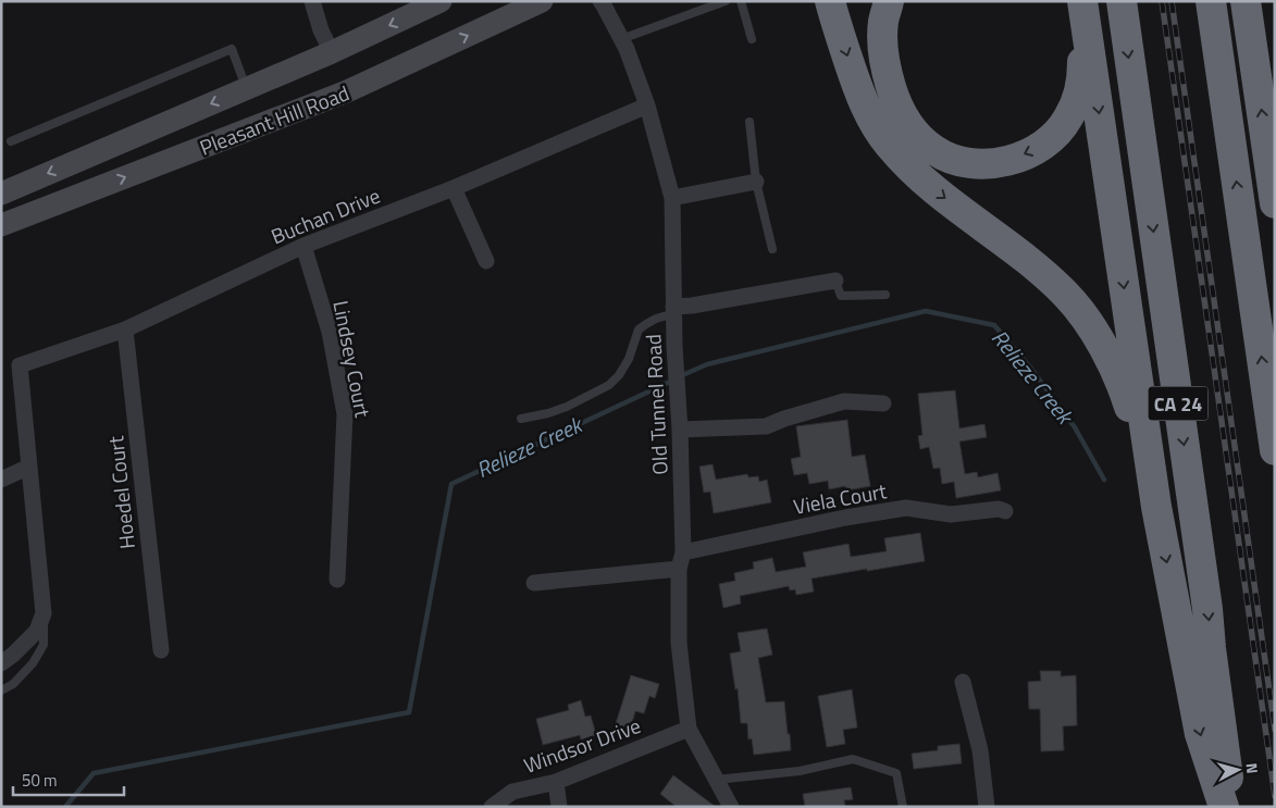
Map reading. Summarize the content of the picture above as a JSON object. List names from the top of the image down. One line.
{"streets":{"highway":["CA 24"],"main road":["Pleasant Hill Road"],"street":["Buchan Drive","Lindsey Court","Old Tunnel Road","Hoedel Court","Viela Court","Windsor Drive"]},"crossings":[["Buchan Drive","Lindsey Court"],["Buchan Drive","Old Tunnel Road"],["Buchan Drive","Hoedel Court"],["Old Tunnel Road","Viela Court"],["Old Tunnel Road","Windsor Drive"]],"water":["Relieze Creek"],"scale_bar":"50 m","north":"right"}
